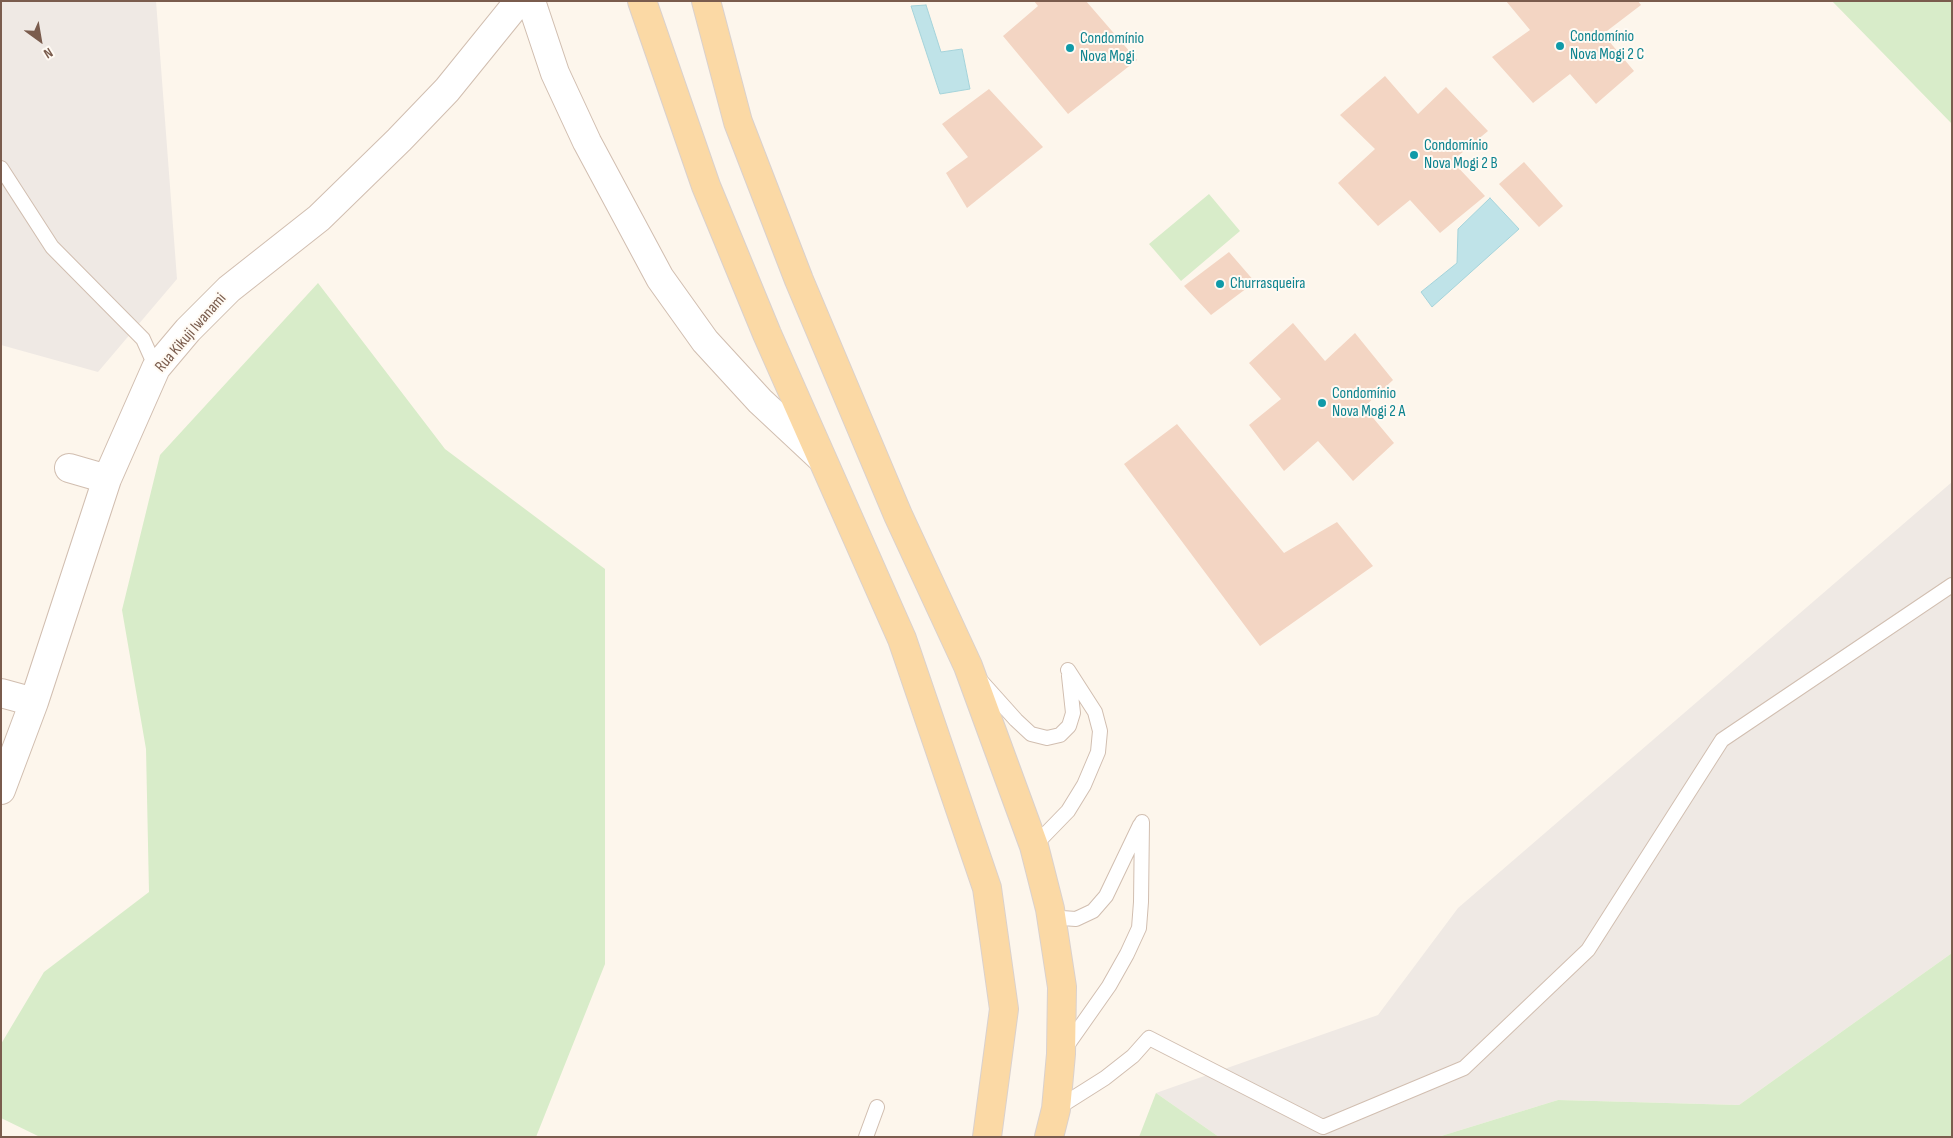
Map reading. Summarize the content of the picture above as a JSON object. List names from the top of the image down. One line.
{"streets":{"street":["Rua Kikuji Iwanami"]},"places":["Condomínio Nova Mogi 2 C","Condomínio Nova Mogi","Condomínio Nova Mogi 2 B","Churrasqueira","Condomínio Nova Mogi 2 A"],"north":"bottom right"}
